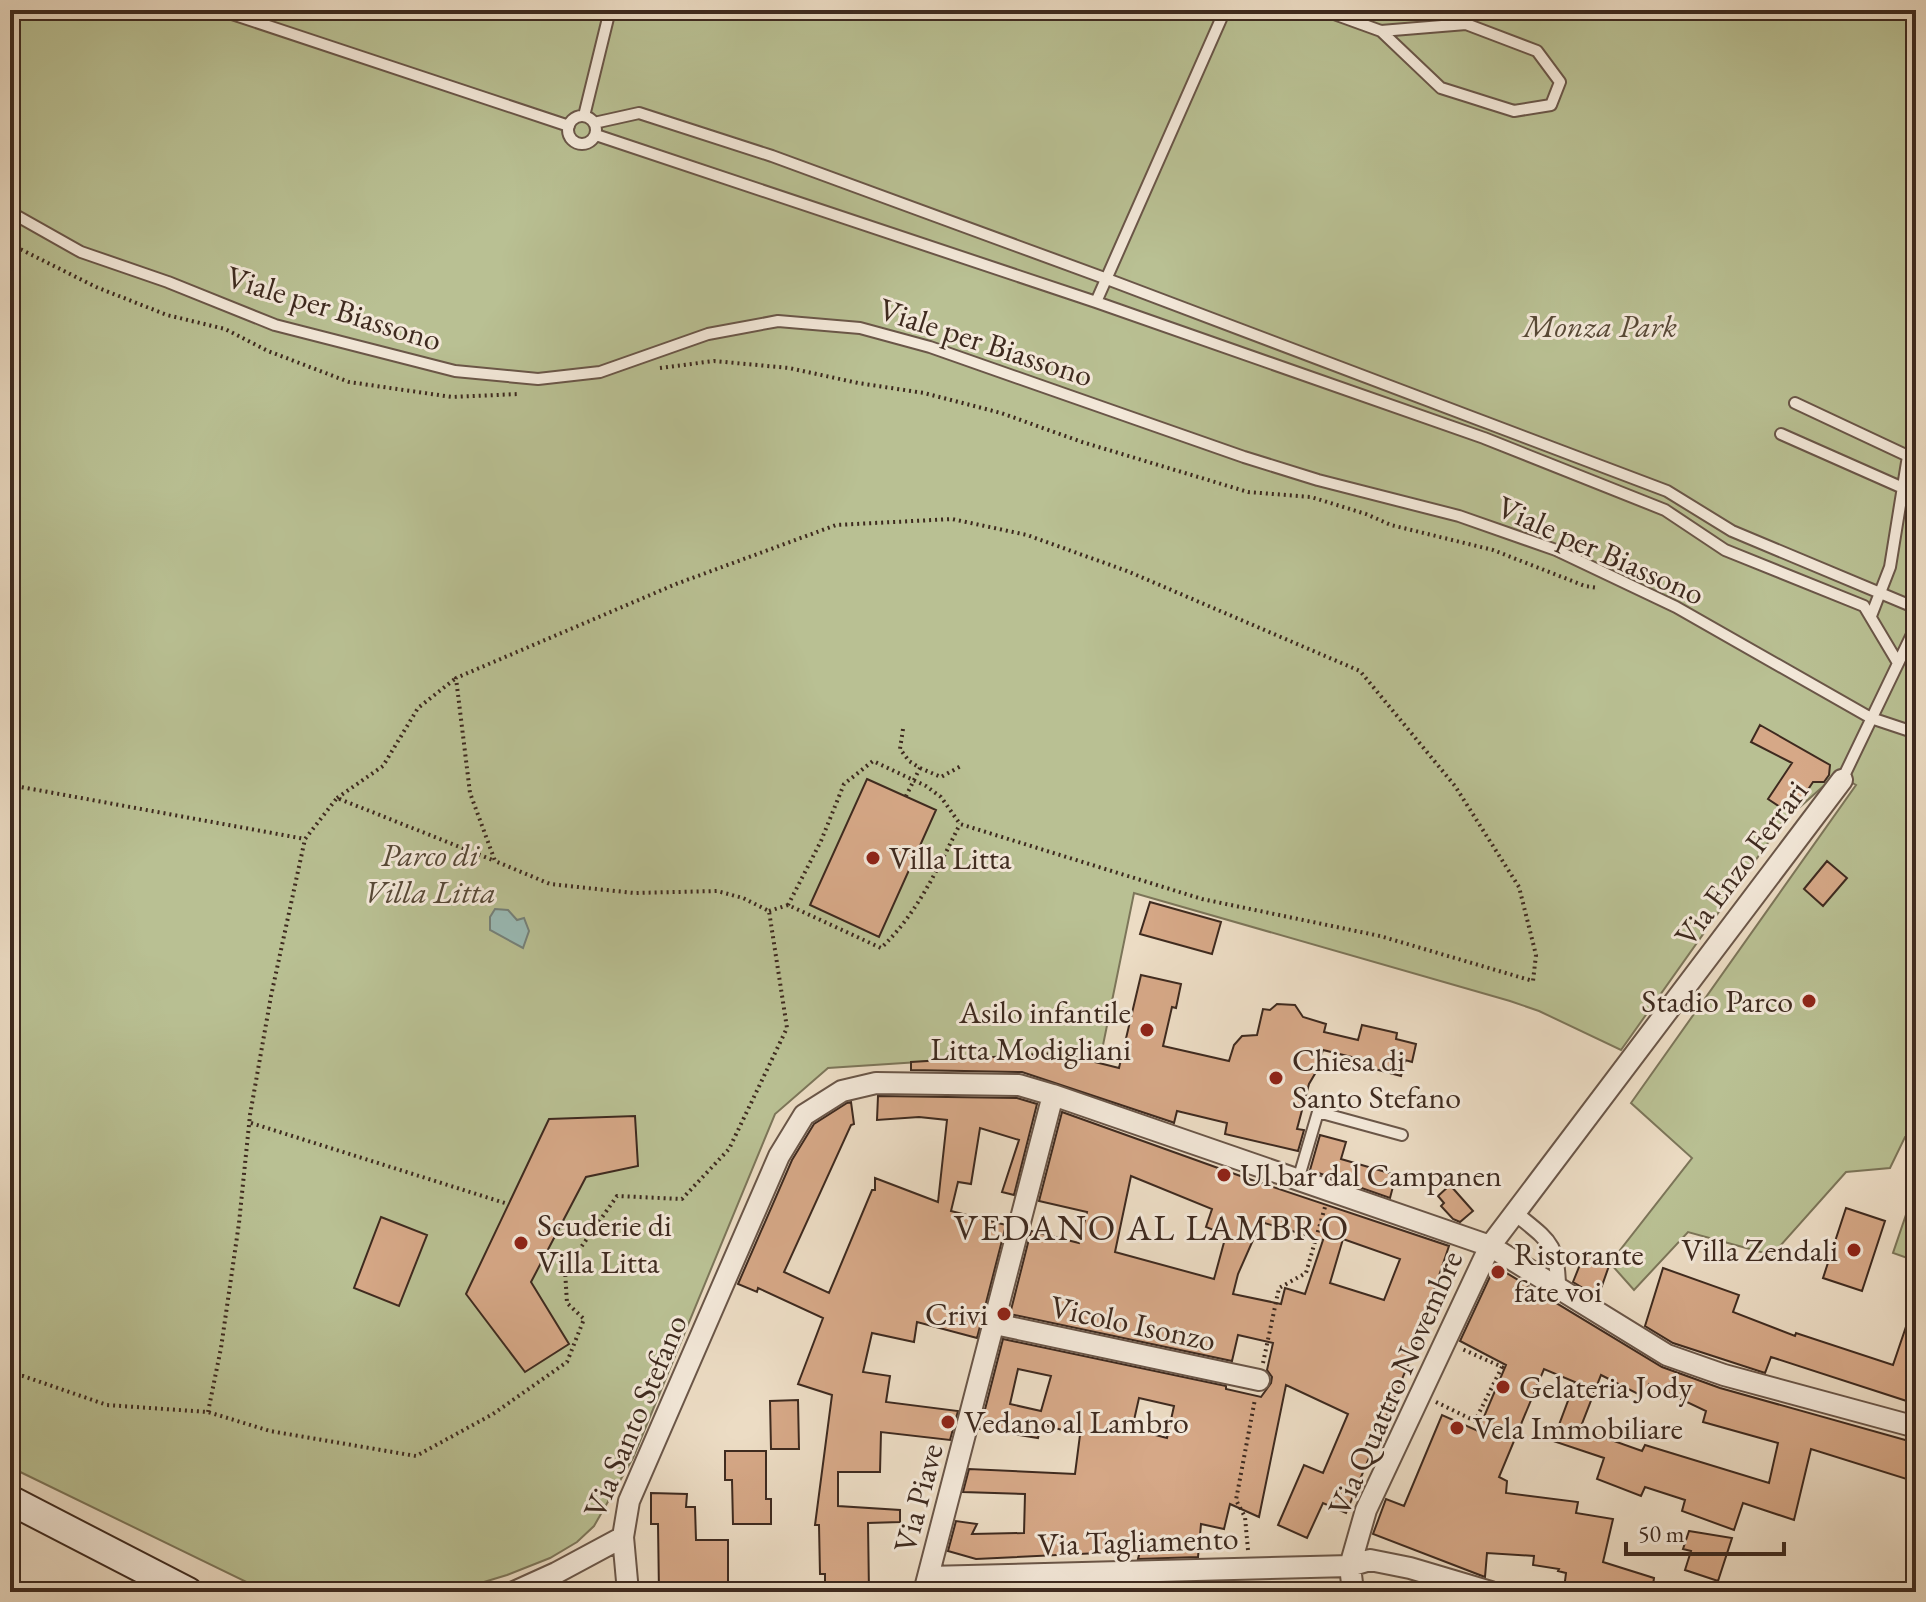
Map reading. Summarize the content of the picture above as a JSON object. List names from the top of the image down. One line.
{"streets":{"street":["Via Enzo Ferrari","Vicolo Isonzo","Via Quattro Novembre","Via Santo Stefano","Via Piave","Via Tagliamento"],"lane":["Viale per Biassono"]},"crossings":[["Via Enzo Ferrari","Via Quattro Novembre"],["Via Enzo Ferrari","Via Santo Stefano"],["Vicolo Isonzo","Via Piave"],["Via Quattro Novembre","Via Santo Stefano"],["Via Quattro Novembre","Via Tagliamento"],["Via Santo Stefano","Via Piave"],["Via Piave","Via Tagliamento"]],"districts":["VEDANO AL LAMBRO"],"parks":["Monza Park","Parco di Villa Litta"],"places":["Villa Litta","Stadio Parco","Asilo infantile Litta Modigliani","Chiesa di Santo Stefano","Ul bar dal Campanen","Scuderie di Villa Litta","Villa Zendali","Ristorante fate voi","Crivi","Gelateria Jody","Vedano al Lambro","Vela Immobiliare"],"scale_bar":"50 m"}
